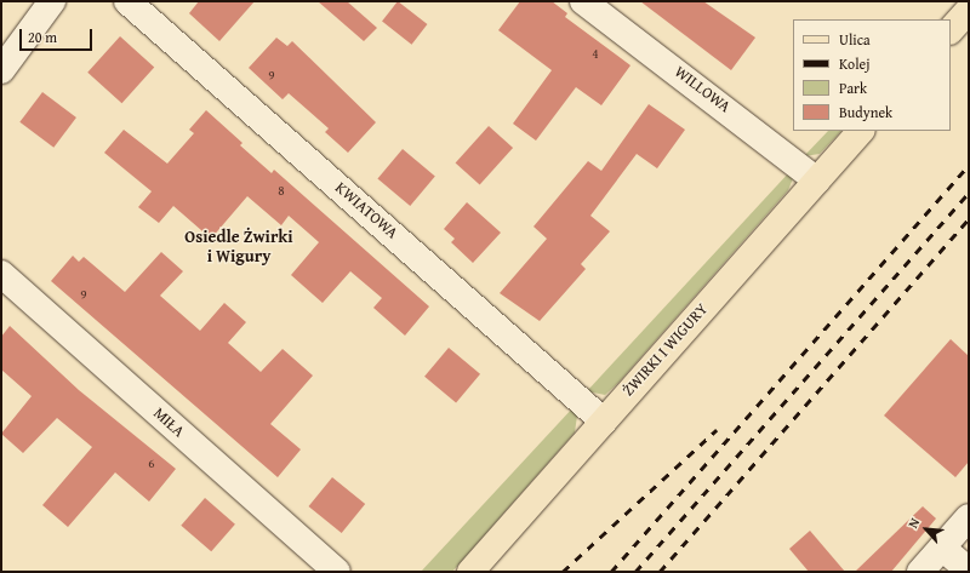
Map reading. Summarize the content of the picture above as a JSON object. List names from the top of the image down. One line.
{"streets":{"main road":["ŻWIRKI I WIGURY"],"street":["WILLOWA","KWIATOWA","MIŁA"]},"crossings":[["WILLOWA","ŻWIRKI I WIGURY"],["KWIATOWA","ŻWIRKI I WIGURY"]],"districts":["Osiedle Żwirki i Wigury"],"house_numbers":["4","9","8","9","6"],"legend":["Ulica","Kolej","Park","Budynek"],"scale_bar":"20 m","north":"top left"}
